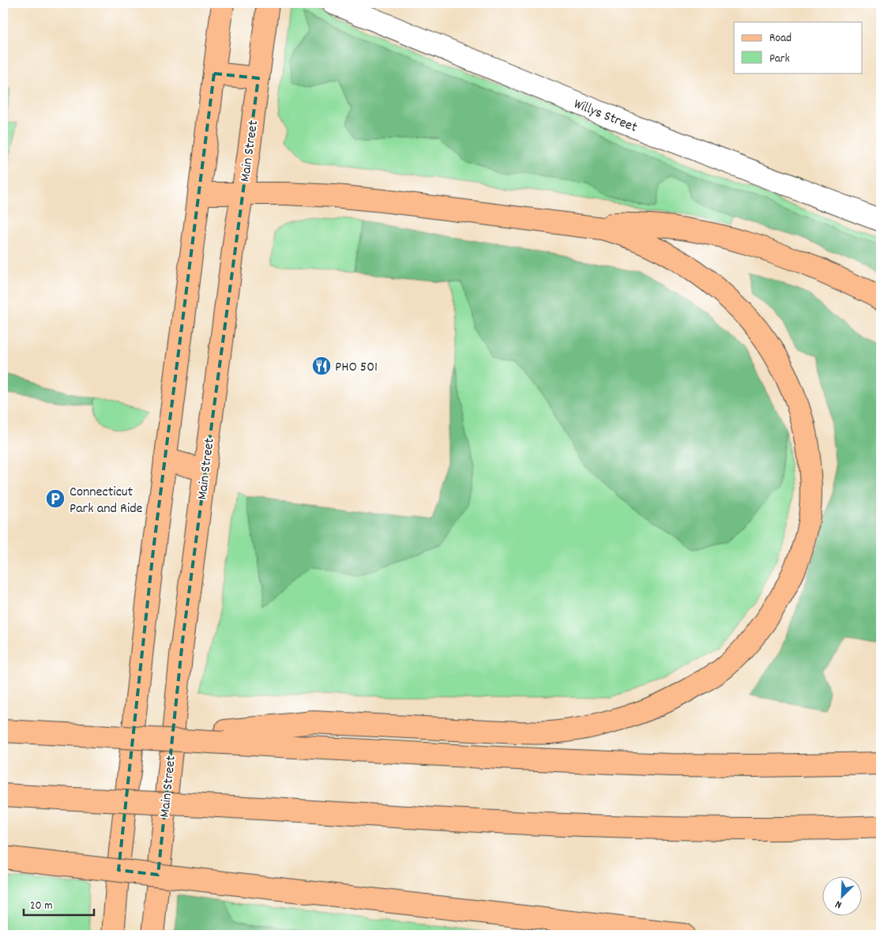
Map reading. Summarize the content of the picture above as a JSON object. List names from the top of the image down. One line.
{"streets":{"main road":["Main Street"],"street":["Willys Street"]},"places":{"restaurant":["PHO 501"],"parking":["Connecticut Park and Ride"]},"legend":["Road","Park"],"scale_bar":"20 m","north":"bottom left"}
